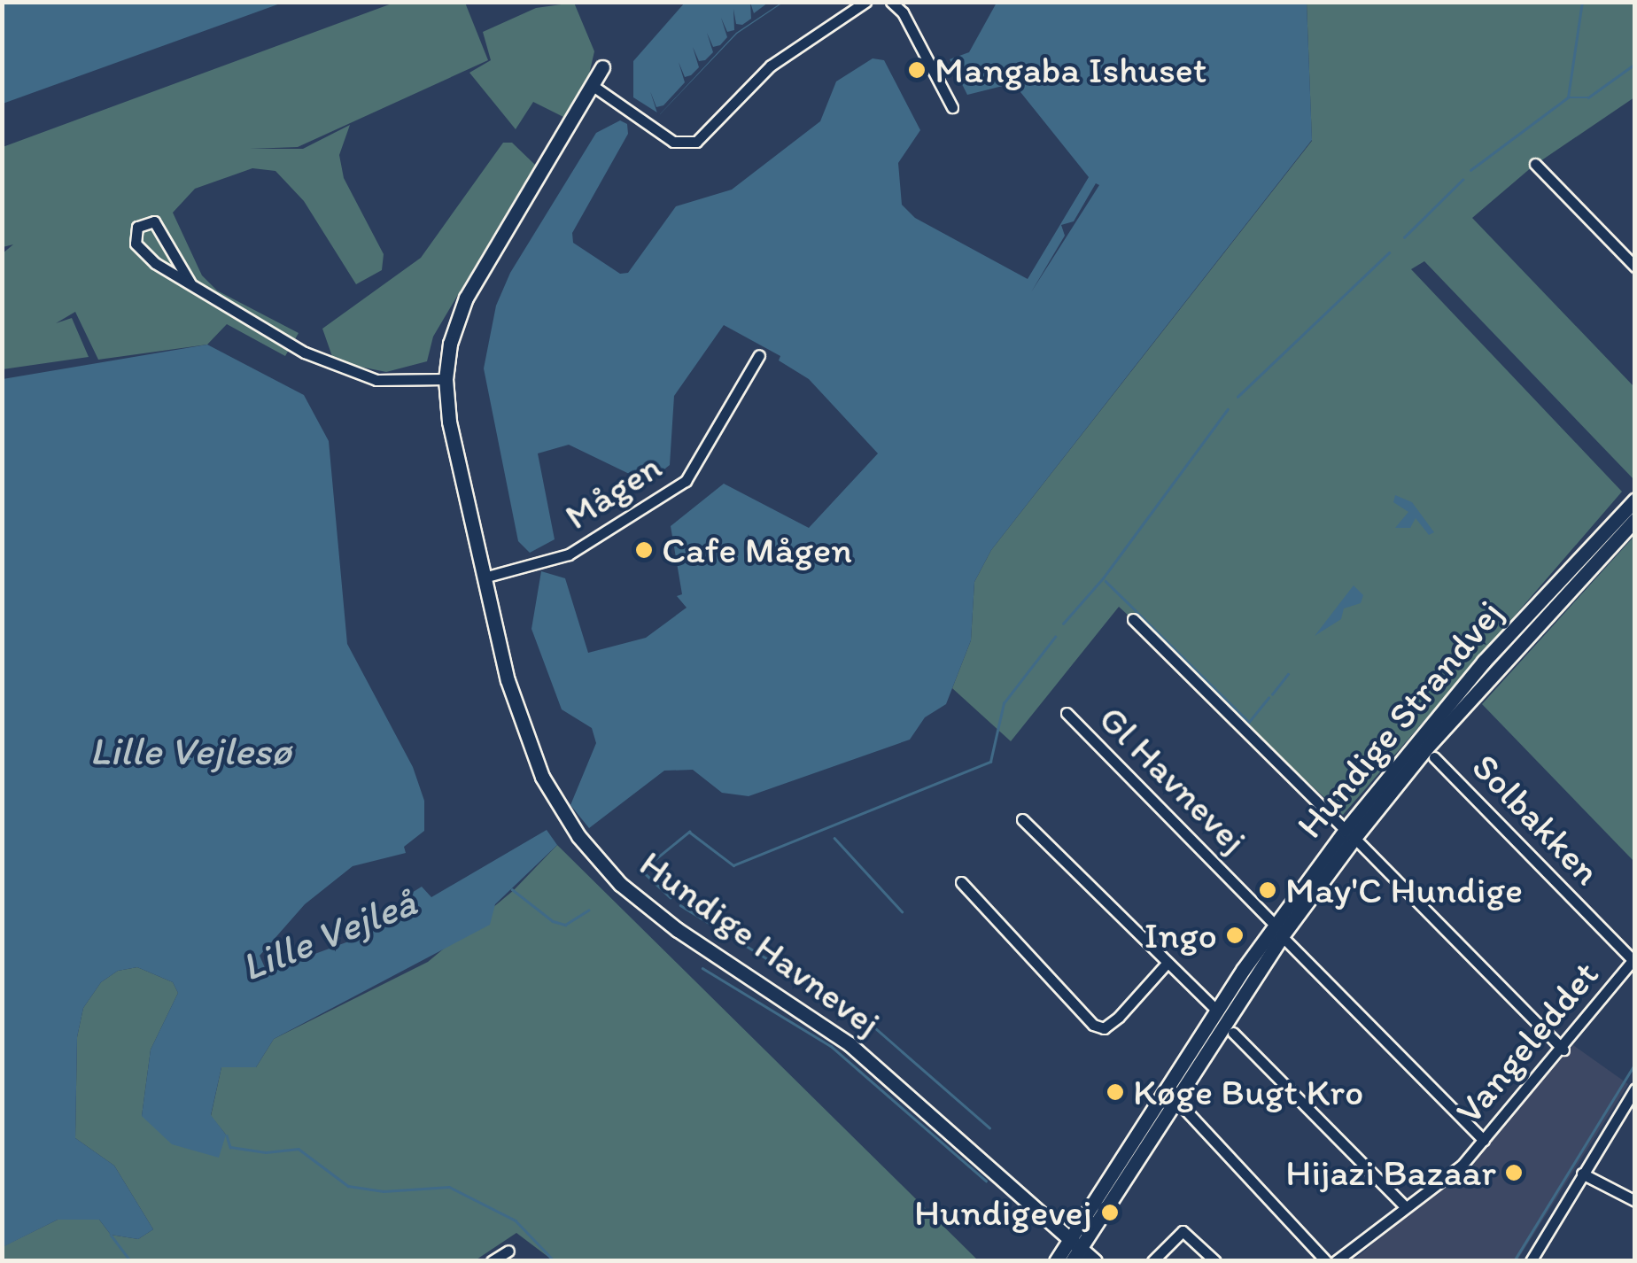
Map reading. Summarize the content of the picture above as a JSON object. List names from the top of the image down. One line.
{"streets":{"main road":["Hundige Strandvej","Hundige Havnevej"],"street":["Mågen","Gl Havnevej","Solbakken","Vangeleddet"]},"crossings":[["Mågen","Hundige Havnevej"],["Hundige Strandvej","Gl Havnevej"],["Hundige Strandvej","Hundige Havnevej"],["Gl Havnevej","Vangeleddet"],["Solbakken","Vangeleddet"]],"water":["Lille Vejlesø","Lille Vejleå"],"places":["Mangaba Ishuset","Cafe Mågen","May'C Hundige","Ingo","Køge Bugt Kro","Hijazi Bazaar","Hundigevej"]}
